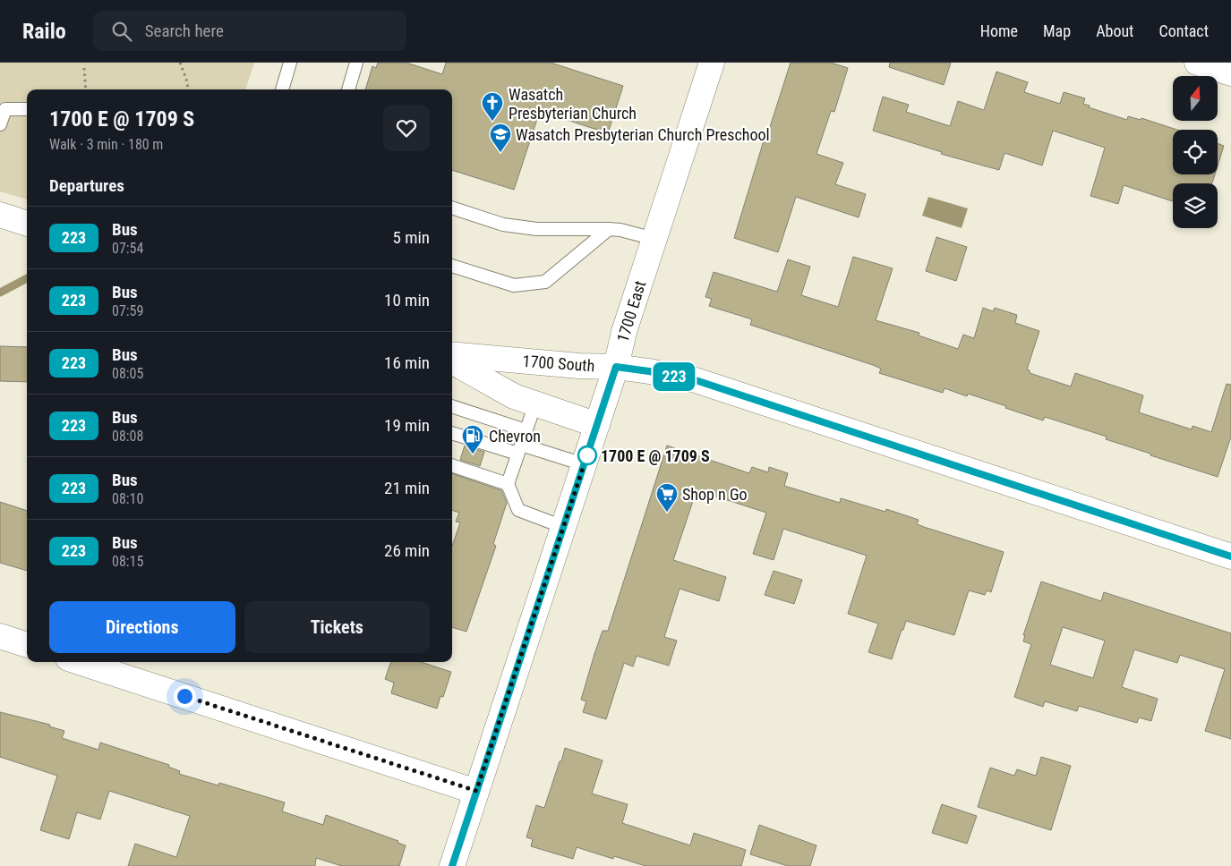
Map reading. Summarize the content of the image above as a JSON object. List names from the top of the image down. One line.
{"streets":{"street":["1700 East","1700 South"]},"crossings":[["1700 East","1700 South"]],"places":{"church":["Wasatch Presbyterian Church"],"school or university":["Wasatch Presbyterian Church Preschool"],"fuel station":["Chevron"],"other":["1700 E @ 1709 S"],"supermarket":["Shop n Go"]},"lines":["bus line 223"],"north":"top","page":{"header":"Railo","search":"Search here","nav":["Home","Map","About","Contact"],"on_map":"223","heading":[["1700 E @ 1709 S","Walk · 3 min · 180 m"],"Departures"],"list":[{"mark":"223","name":"Bus","note":"07:54","value":"5 min"},{"mark":"223","name":"Bus","note":"07:59","value":"10 min"},{"mark":"223","name":"Bus","note":"08:05","value":"16 min"},{"mark":"223","name":"Bus","note":"08:08","value":"19 min"},{"mark":"223","name":"Bus","note":"08:10","value":"21 min"},{"mark":"223","name":"Bus","note":"08:15","value":"26 min"}],"buttons":["Directions","Tickets"]}}
